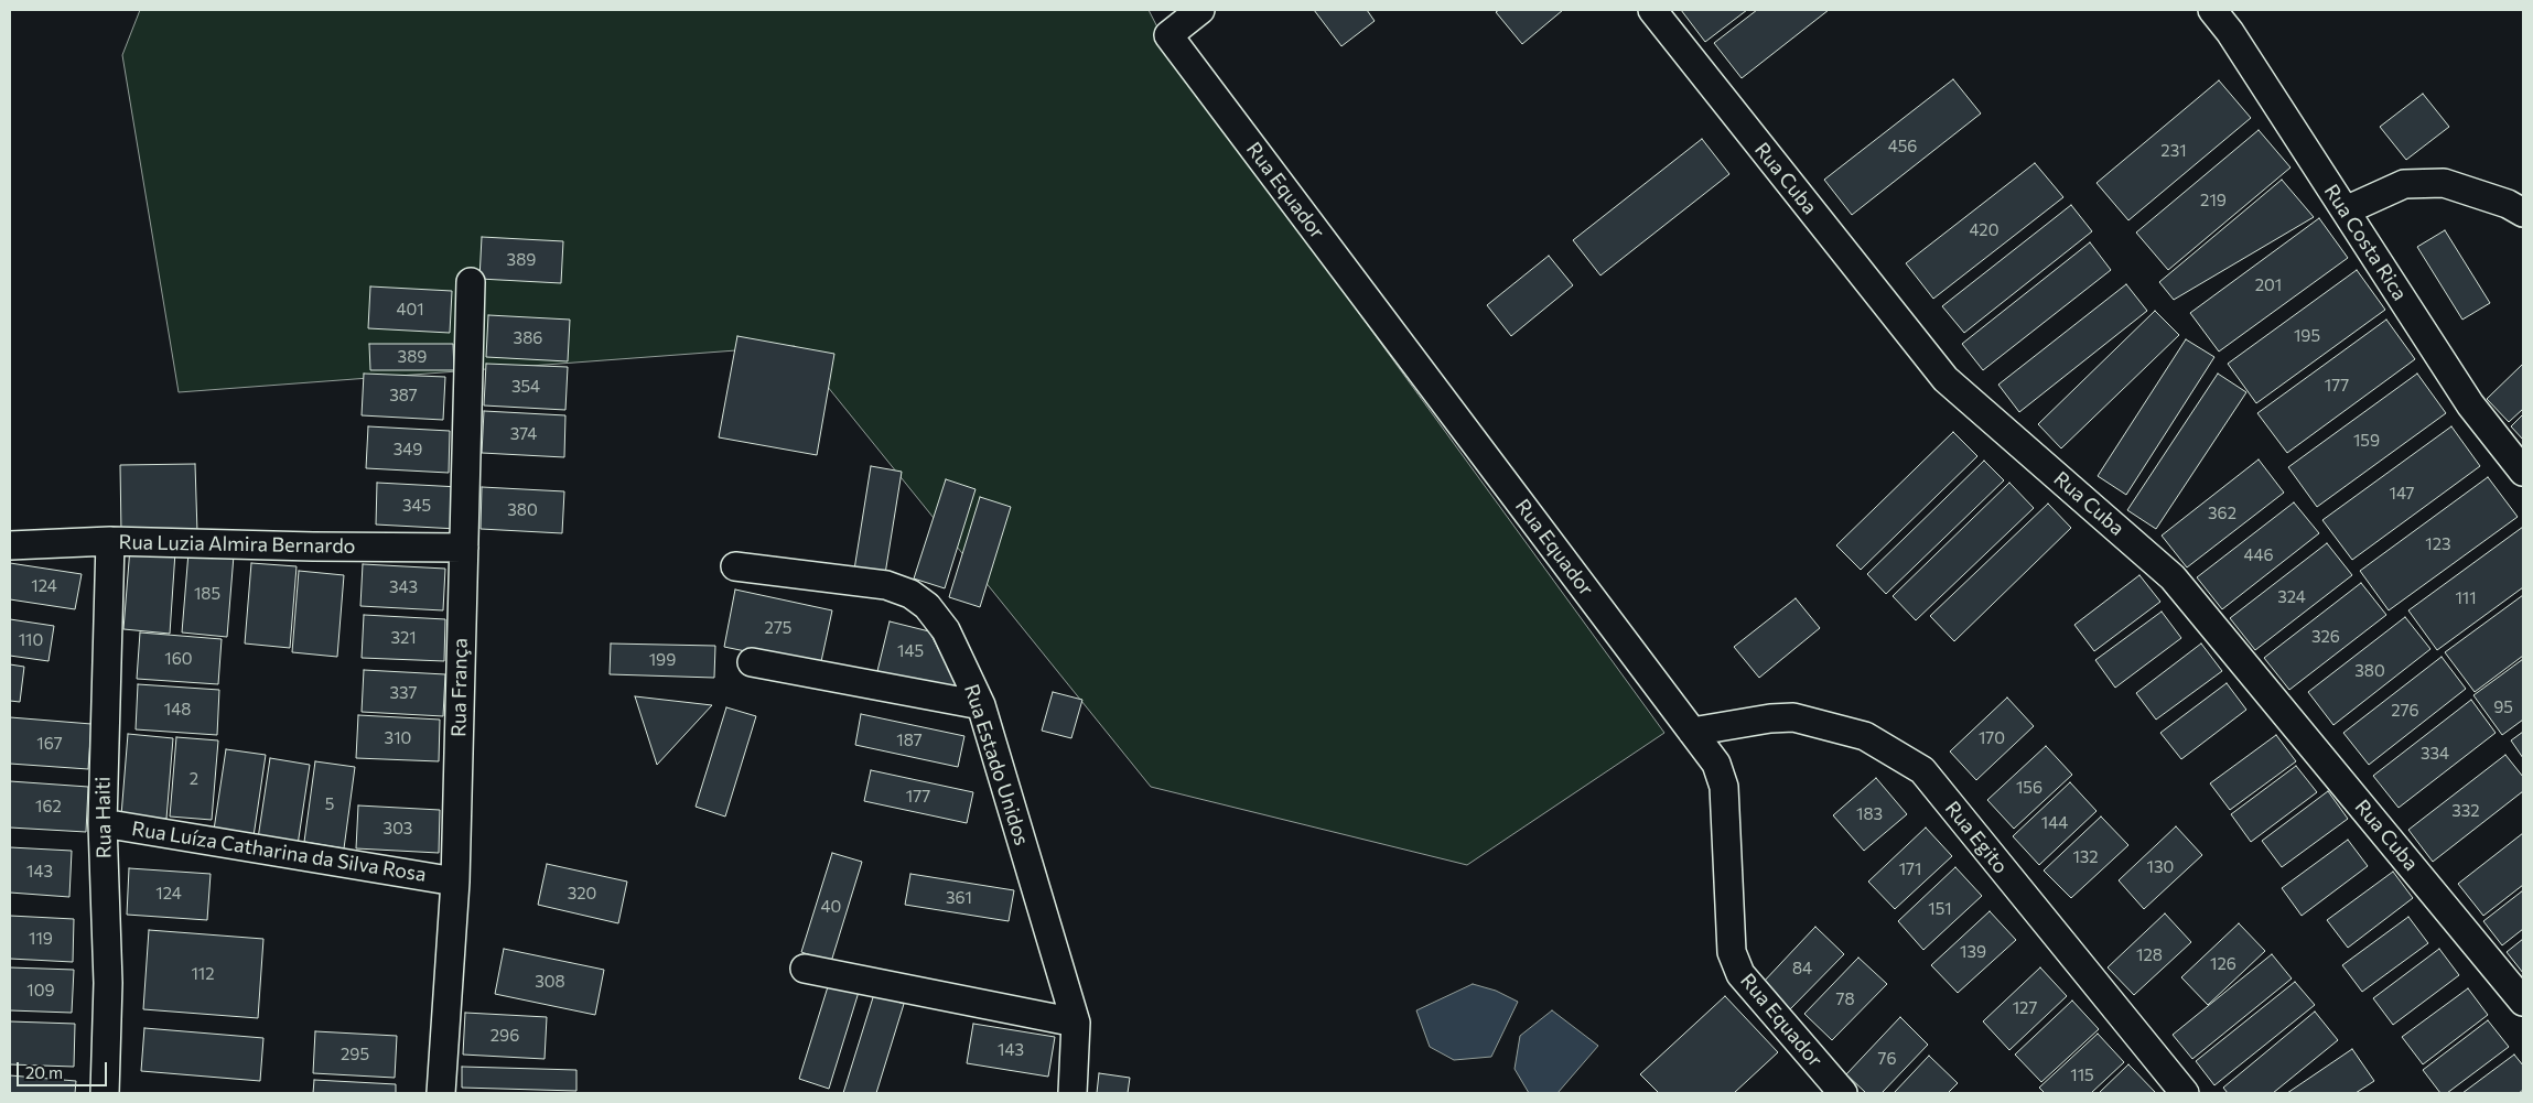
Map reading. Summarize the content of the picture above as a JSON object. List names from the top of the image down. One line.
{"streets":{"street":["Rua Cuba","Rua Equador","Rua Costa Rica","Rua Luzia Almira Bernardo","Rua França","Rua Estado Unidos","Rua Haiti","Rua Egito","Rua Luíza Catharina da Silva Rosa"]},"crossings":[["Rua Equador","Rua Egito"],["Rua Luzia Almira Bernardo","Rua França"],["Rua Luzia Almira Bernardo","Rua Haiti"],["Rua França","Rua Luíza Catharina da Silva Rosa"],["Rua Haiti","Rua Luíza Catharina da Silva Rosa"]],"house_numbers":["456","231","219","420","389","201","401","195","386","389","177","354","387","374","159","349","147","345","380","362","123","446","124","343","185","324","111","275","326","321","110","145","160","199","380","337","95","148","276","310","170","187","167","334","2","156","177","5","162","332","183","144","303","132","130","171","143","124","320","361","40","151","119","139","128","126","84","112","308","109","78","127","296","143","295","76","115"],"scale_bar":"20 m"}
